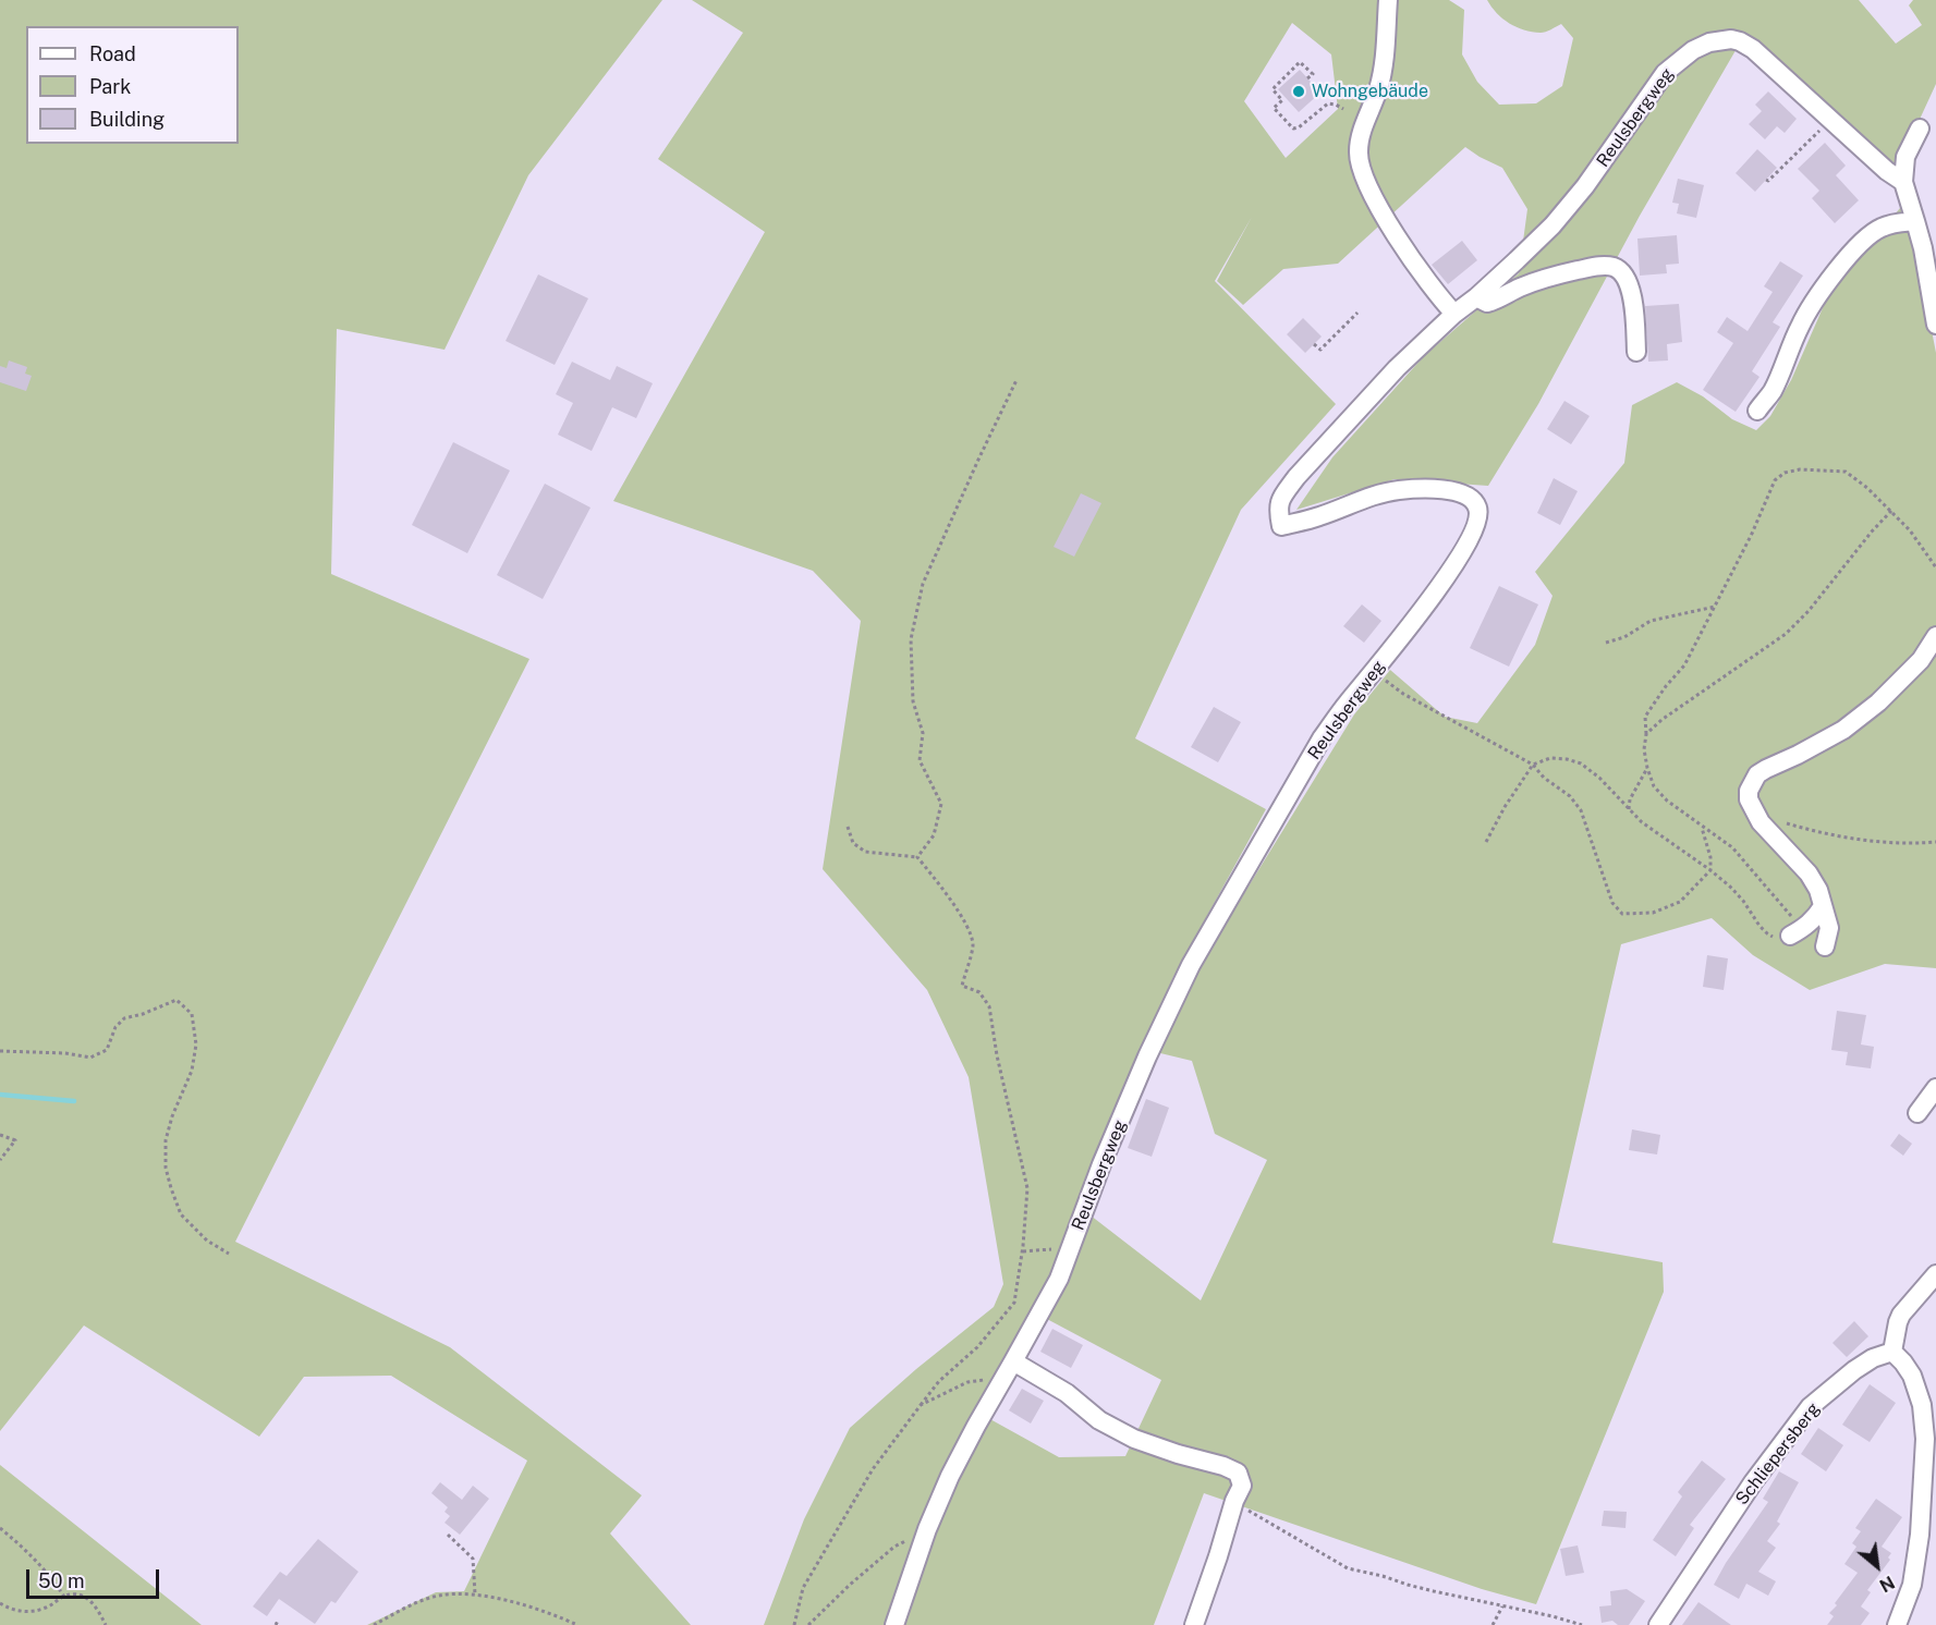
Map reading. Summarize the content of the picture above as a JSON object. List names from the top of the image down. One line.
{"streets":{"street":["Reulsbergweg","Schliepersberg"]},"places":["Wohngebäude"],"legend":["Road","Park","Building"],"scale_bar":"50 m","north":"bottom right"}
